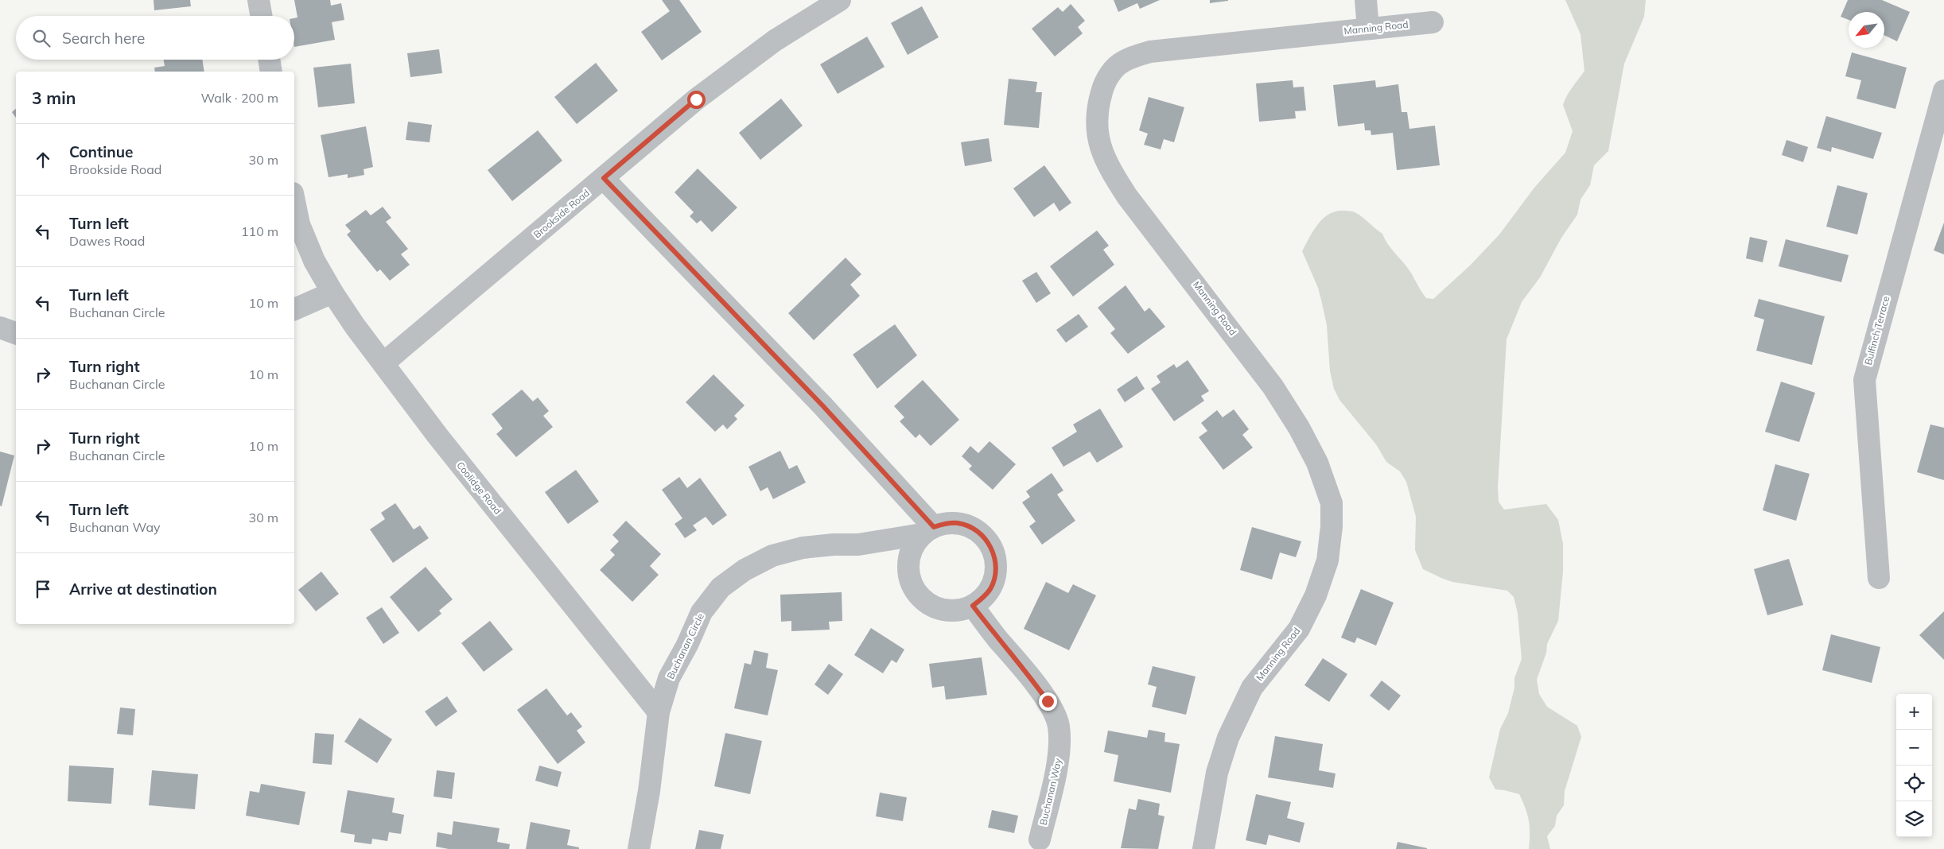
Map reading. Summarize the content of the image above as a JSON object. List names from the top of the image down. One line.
{"streets":{"street":["Manning Road","Brookside Road","Bulfinch Terrace","Coolidge Road","Buchanan Circle","Buchanan Way"]},"crossings":[["Brookside Road","Coolidge Road"],["Coolidge Road","Buchanan Circle"],["Buchanan Circle","Buchanan Way"]],"north":"bottom left","page":{"search":"Search here","heading":["3 min","Walk · 200 m"],"list":[["Continue","Brookside Road","30 m"],["Turn left","Dawes Road","110 m"],["Turn left","Buchanan Circle","10 m"],["Turn right","Buchanan Circle","10 m"],["Turn right","Buchanan Circle","10 m"],["Turn left","Buchanan Way","30 m"],"Arrive at destination"],"map_buttons":["+","−"]}}
